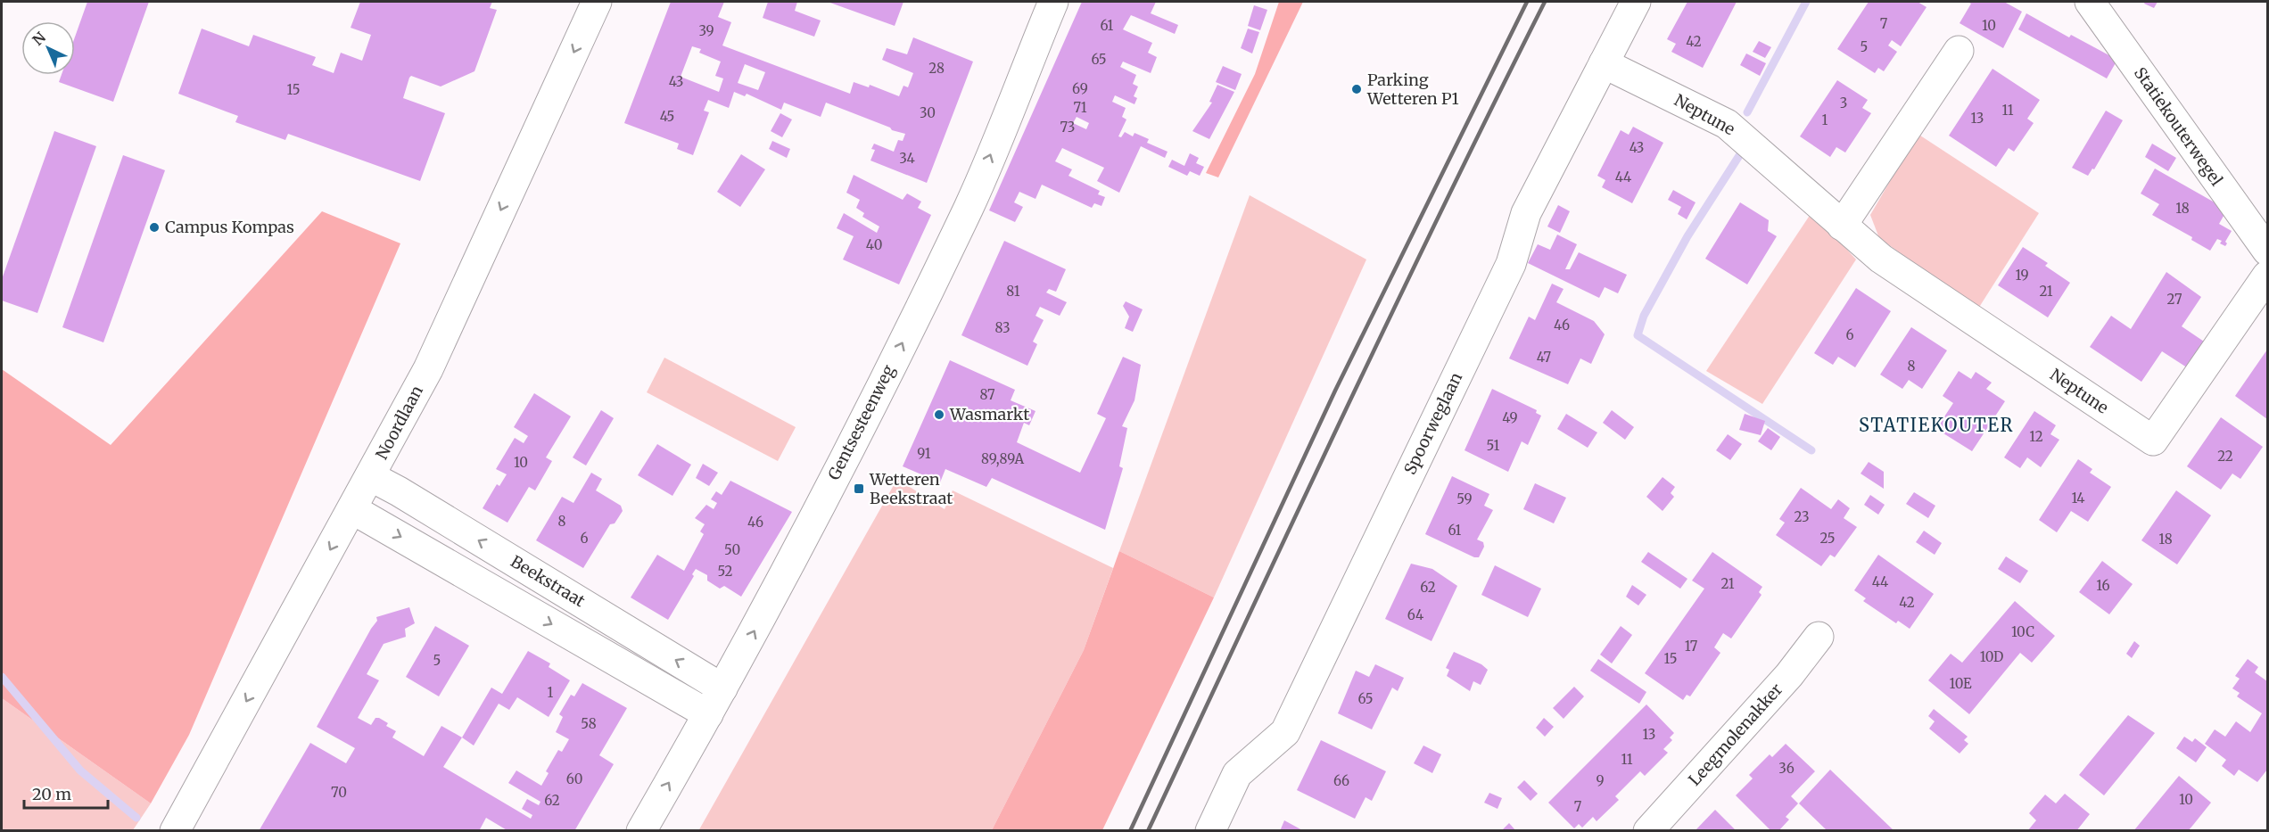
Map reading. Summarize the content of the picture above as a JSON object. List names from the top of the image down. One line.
{"streets":{"street":["Neptune","Statiekouterwegel","Noordlaan","Gentsesteenweg","Spoorweglaan","Beekstraat","Leegmolenakker"]},"crossings":[["Neptune","Spoorweglaan"],["Noordlaan","Beekstraat"],["Gentsesteenweg","Beekstraat"]],"one_way":["Noordlaan","Gentsesteenweg"],"districts":["STATIEKOUTER"],"places":{"other":["Parking Wetteren P1","Campus Kompas","Wasmarkt"],"transit":["Wetteren Beekstraat"]},"house_numbers":["7","61","10","39","42","5","65","28","43","69","15","3","71","11","30","45","13","1","73","43","34","44","18","40","19","81","21","27","46","83","6","47","8","87","49","12","51","91","22","89,89A","10","14","59","23","8","46","61","6","25","18","50","52","44","21","16","62","42","64","10C","17","10D","15","5","10E","1","65","58","13","11","36","60","66","9","70","10","62","7"],"scale_bar":"20 m","north":"top left"}
